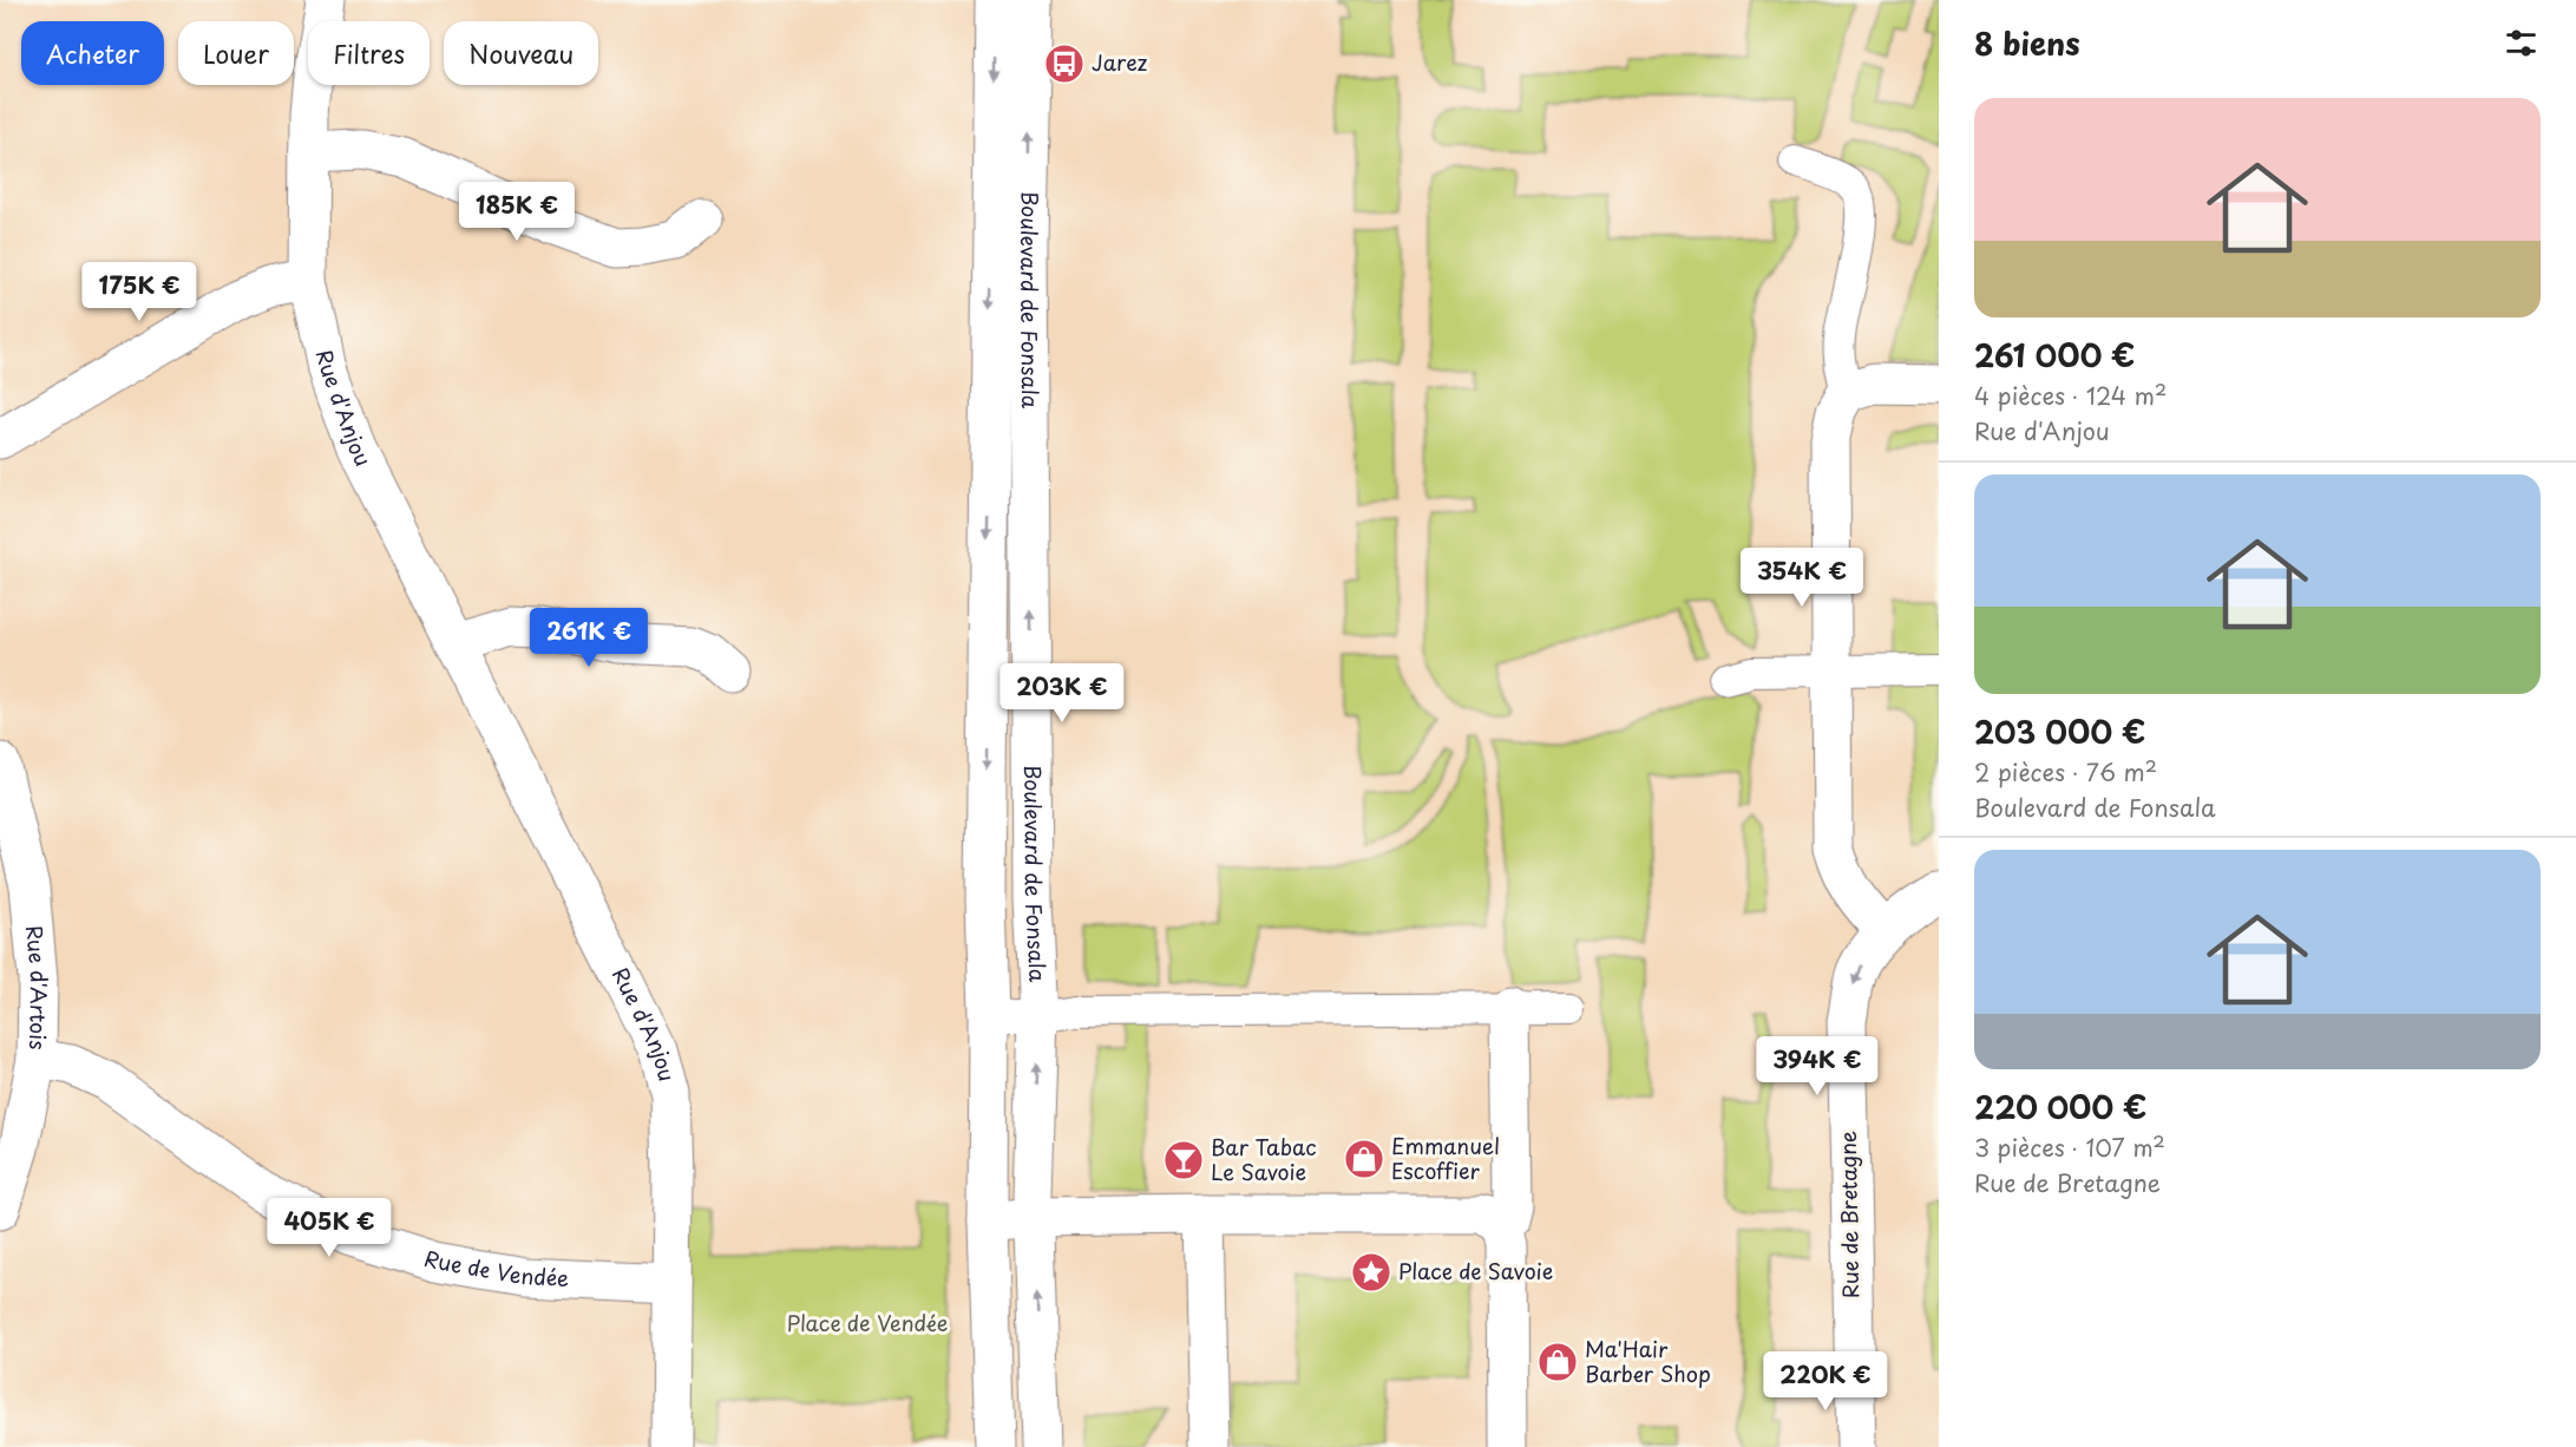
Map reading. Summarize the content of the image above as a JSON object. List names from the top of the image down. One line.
{"streets":{"street":["Boulevard de Fonsala","Rue d'Anjou","Rue d'Artois","Rue de Bretagne","Rue de Vendée"]},"crossings":[["Rue d'Anjou","Rue de Vendée"],["Rue d'Artois","Rue de Vendée"]],"parks":["Place de Vendée"],"places":{"bus stop":["Jarez"],"shop":["Emmanuel Escoffier","Ma'Hair Barber Shop"],"bar":["Bar Tabac Le Savoie"],"place":["Place de Savoie"]},"page":{"heading":"8 biens","chip":["Acheter","Louer","Filtres","Nouveau"],"list":[{"name":"261 000 €","note":"4 pièces · 124 m² · Rue d'Anjou"},{"name":"203 000 €","note":"2 pièces · 76 m² · Boulevard de Fonsala"},{"name":"220 000 €","note":"3 pièces · 107 m² · Rue de Bretagne"}],"price":["185K €","175K €","354K €","261K €","203K €","394K €","405K €","220K €"]}}
